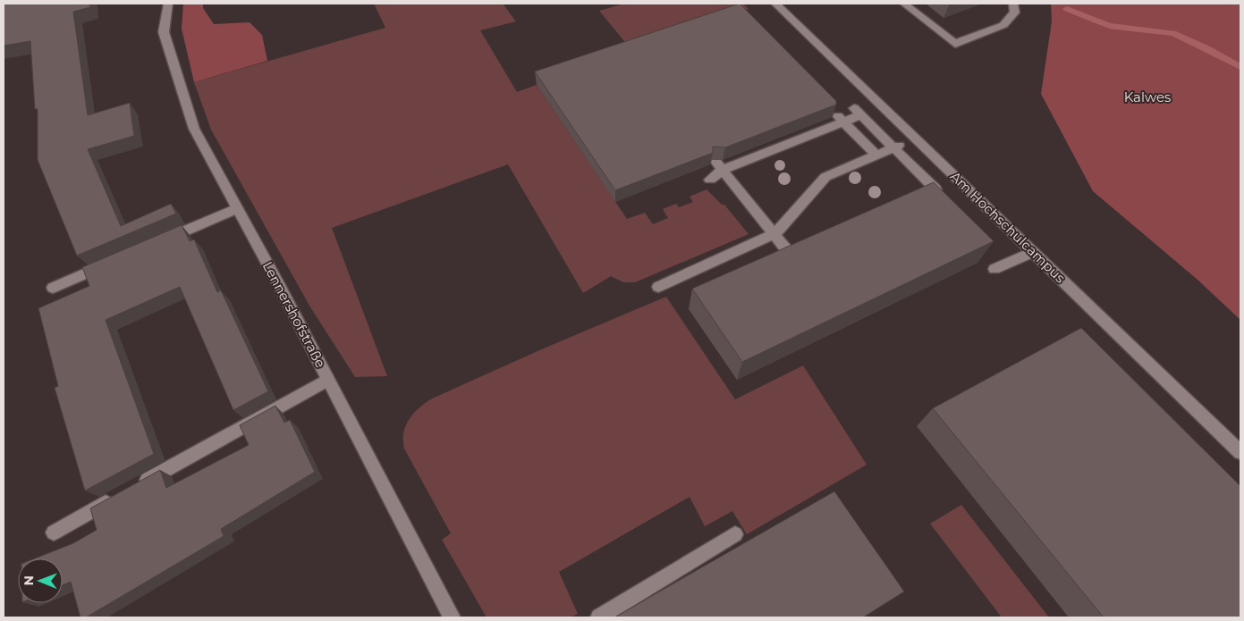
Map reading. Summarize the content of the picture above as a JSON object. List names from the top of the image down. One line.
{"streets":{"street":["Am Hochschulcampus","Lennershofstraße"]},"parks":["Kalwes"],"north":"left"}
